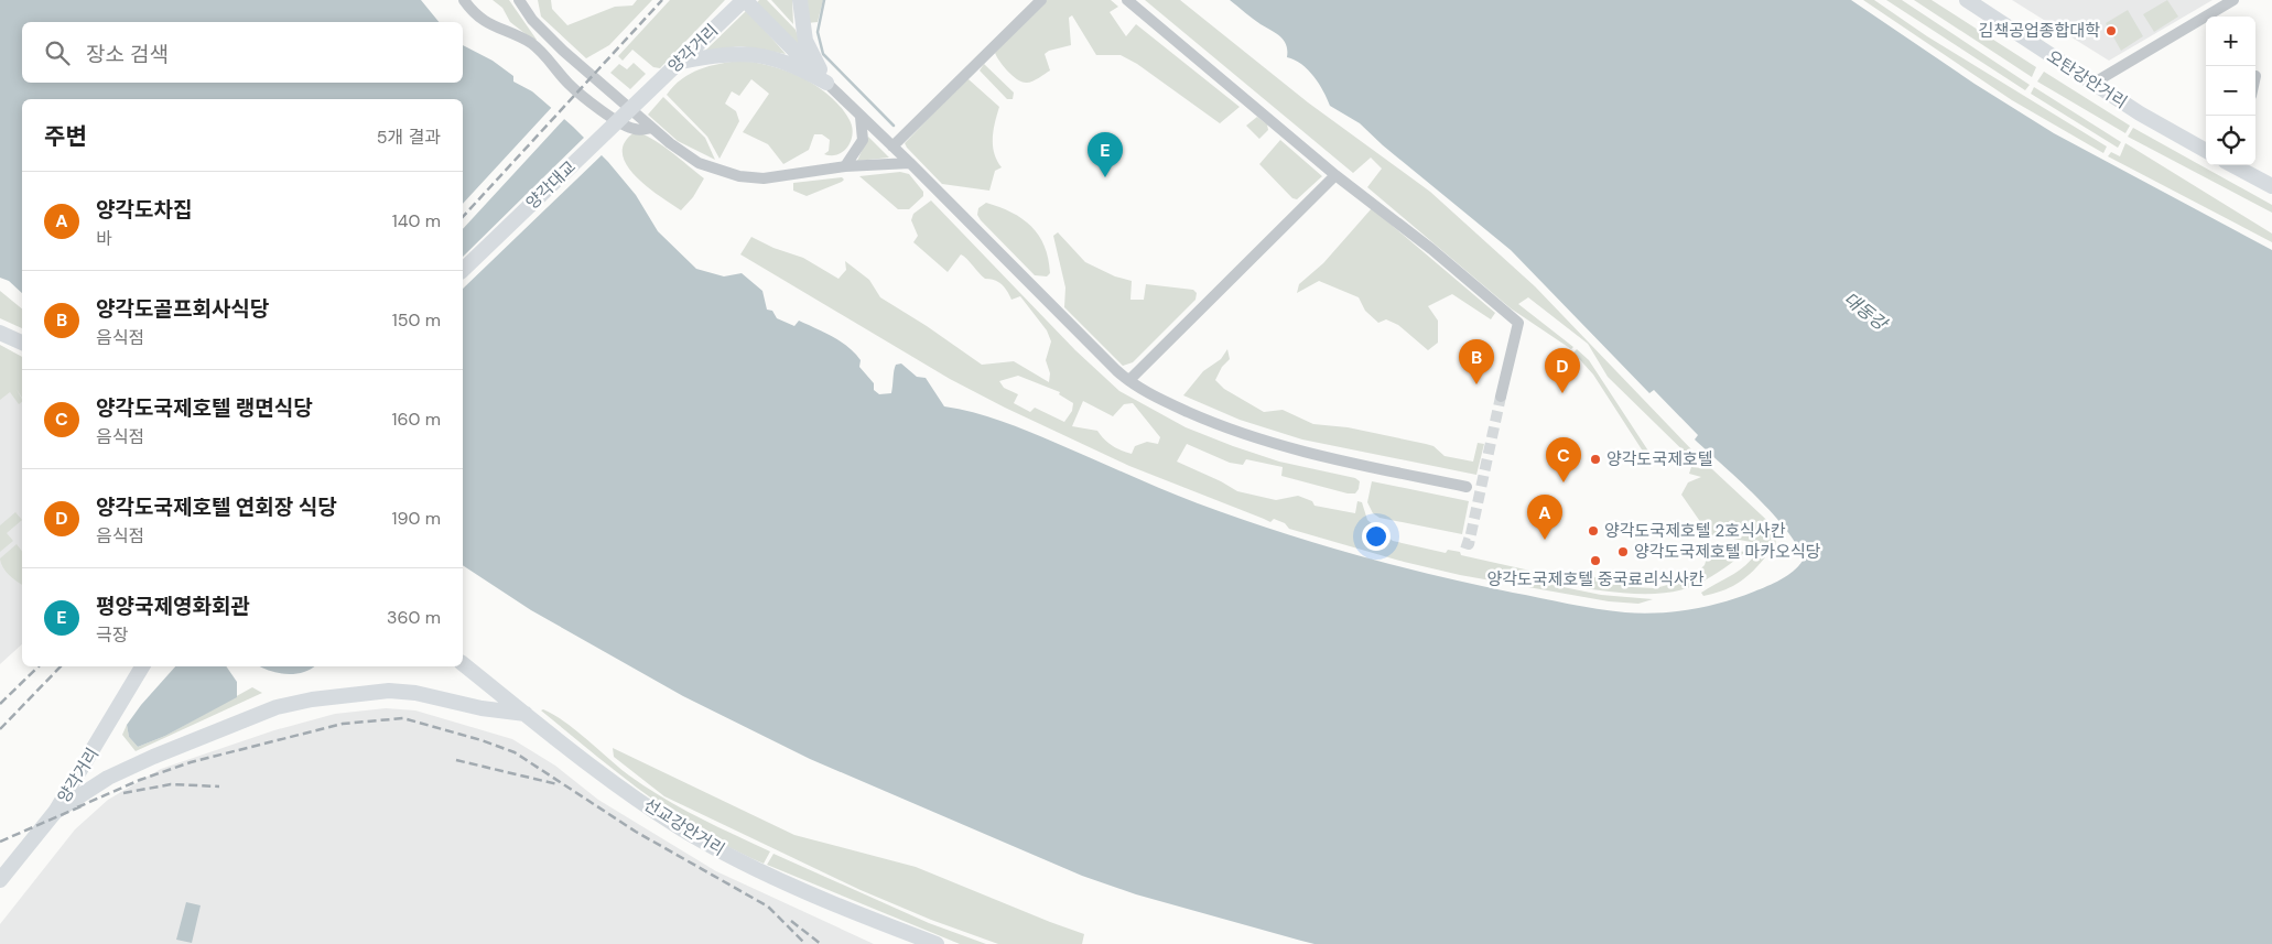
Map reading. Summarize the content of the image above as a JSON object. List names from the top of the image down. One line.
{"streets":{"main road":["양각거리","오탄강안거리","양각대교","선교강안거리"]},"crossings":[["양각거리","양각대교"]],"water":["대동강"],"places":["김책공업종합대학","양각도국제호텔","양각도국제호텔 2호식사칸","양각도국제호텔 마카오식당","양각도국제호텔 중국료리식사칸"],"page":{"map_buttons":["+","−"],"search":"장소 검색","heading":["주변","5개 결과"],"pins":["E","B","D","C","A"],"list":[{"mark":"A","name":"양각도차집","note":"바","value":"140 m"},{"mark":"B","name":"양각도골프회사식당","note":"음식점","value":"150 m"},{"mark":"C","name":"양각도국제호텔 랭면식당","note":"음식점","value":"160 m"},{"mark":"D","name":"양각도국제호텔 연회장 식당","note":"음식점","value":"190 m"},{"mark":"E","name":"평양국제영화회관","note":"극장","value":"360 m"}]}}
